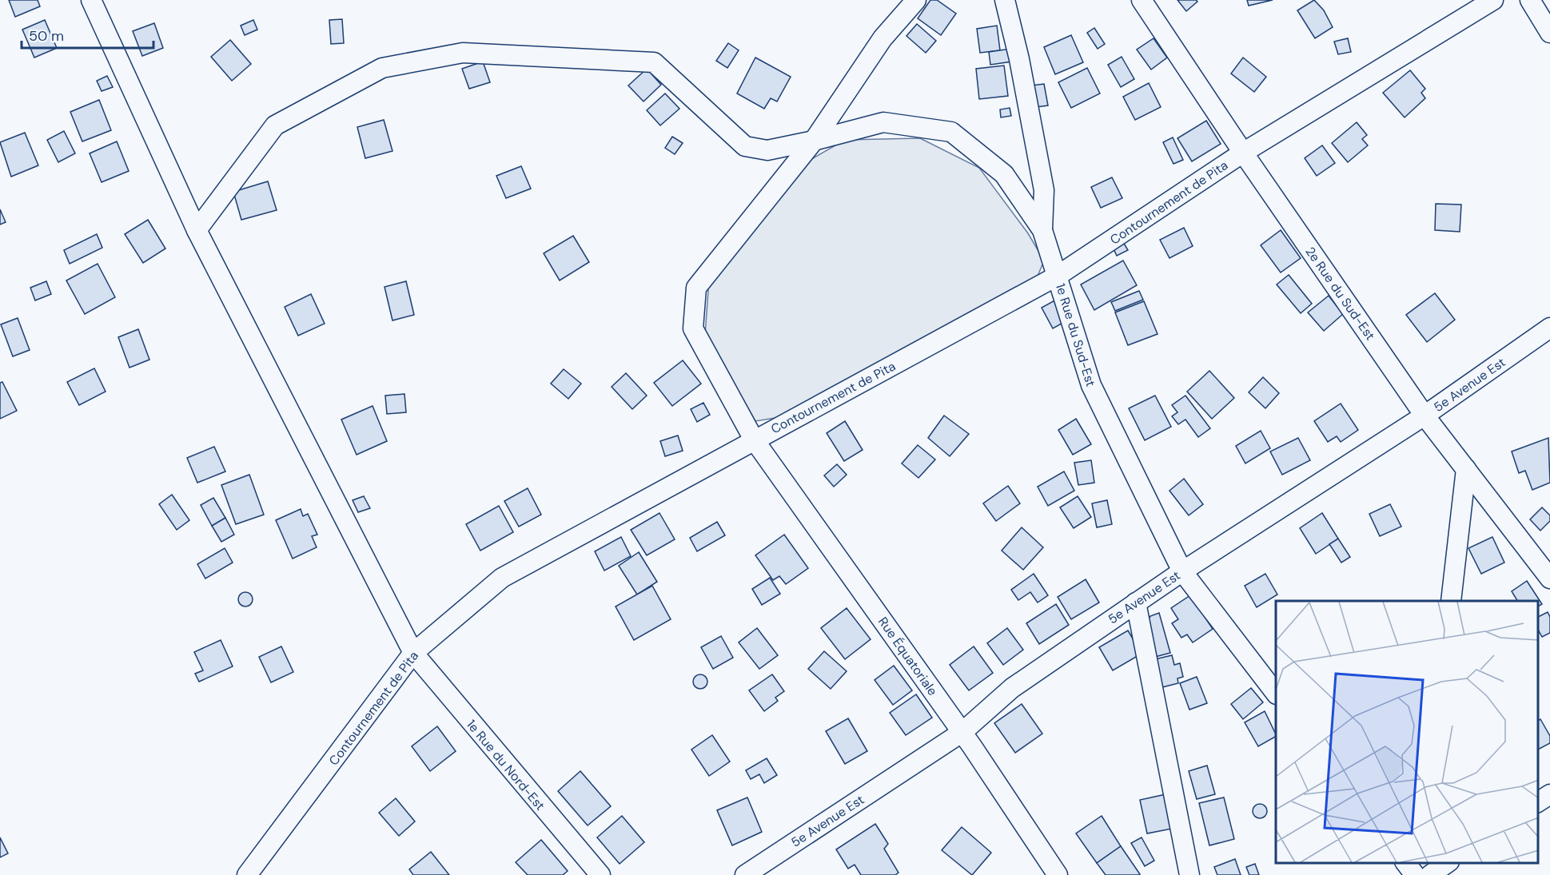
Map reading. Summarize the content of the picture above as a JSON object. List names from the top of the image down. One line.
{"streets":{"street":["Contournement de Pita","2e Rue du Sud-Est","1e Rue du Sud-Est","5e Avenue Est","Rue Équatoriale","1e Rue du Nord-Est"]},"crossings":[["Contournement de Pita","2e Rue du Sud-Est"],["Contournement de Pita","1e Rue du Sud-Est"],["Contournement de Pita","Rue Équatoriale"],["Contournement de Pita","1e Rue du Nord-Est"],["2e Rue du Sud-Est","5e Avenue Est"],["1e Rue du Sud-Est","5e Avenue Est"],["1e Rue du Sud-Est","Rue Équatoriale"],["1e Rue du Sud-Est","1e Rue du Nord-Est"],["5e Avenue Est","Rue Équatoriale"]],"scale_bar":"50 m"}
